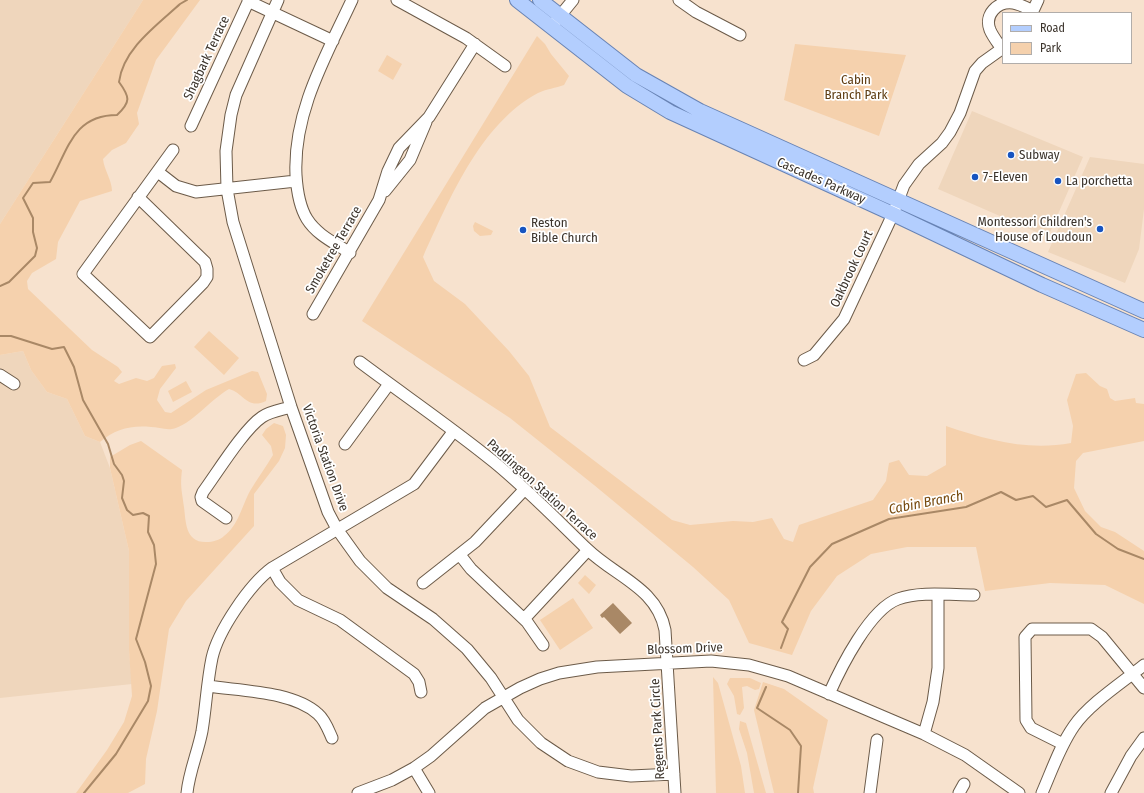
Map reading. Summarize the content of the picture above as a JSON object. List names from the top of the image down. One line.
{"streets":{"main road":["Cascades Parkway"],"street":["Shagbark Terrace","Smoketree Terrace","Oakbrook Court","Victoria Station Drive","Paddington Station Terrace","Blossom Drive","Regents Park Circle"]},"crossings":[["Shagbark Terrace","Victoria Station Drive"],["Cascades Parkway","Oakbrook Court"],["Victoria Station Drive","Blossom Drive"],["Victoria Station Drive","Regents Park Circle"],["Paddington Station Terrace","Blossom Drive"],["Paddington Station Terrace","Regents Park Circle"],["Blossom Drive","Regents Park Circle"]],"water":["Cabin Branch"],"parks":["Cabin Branch Park"],"places":["Subway","7-Eleven","La porchetta","Montessori Children's House of Loudoun","Reston Bible Church"],"legend":["Road","Park"]}
